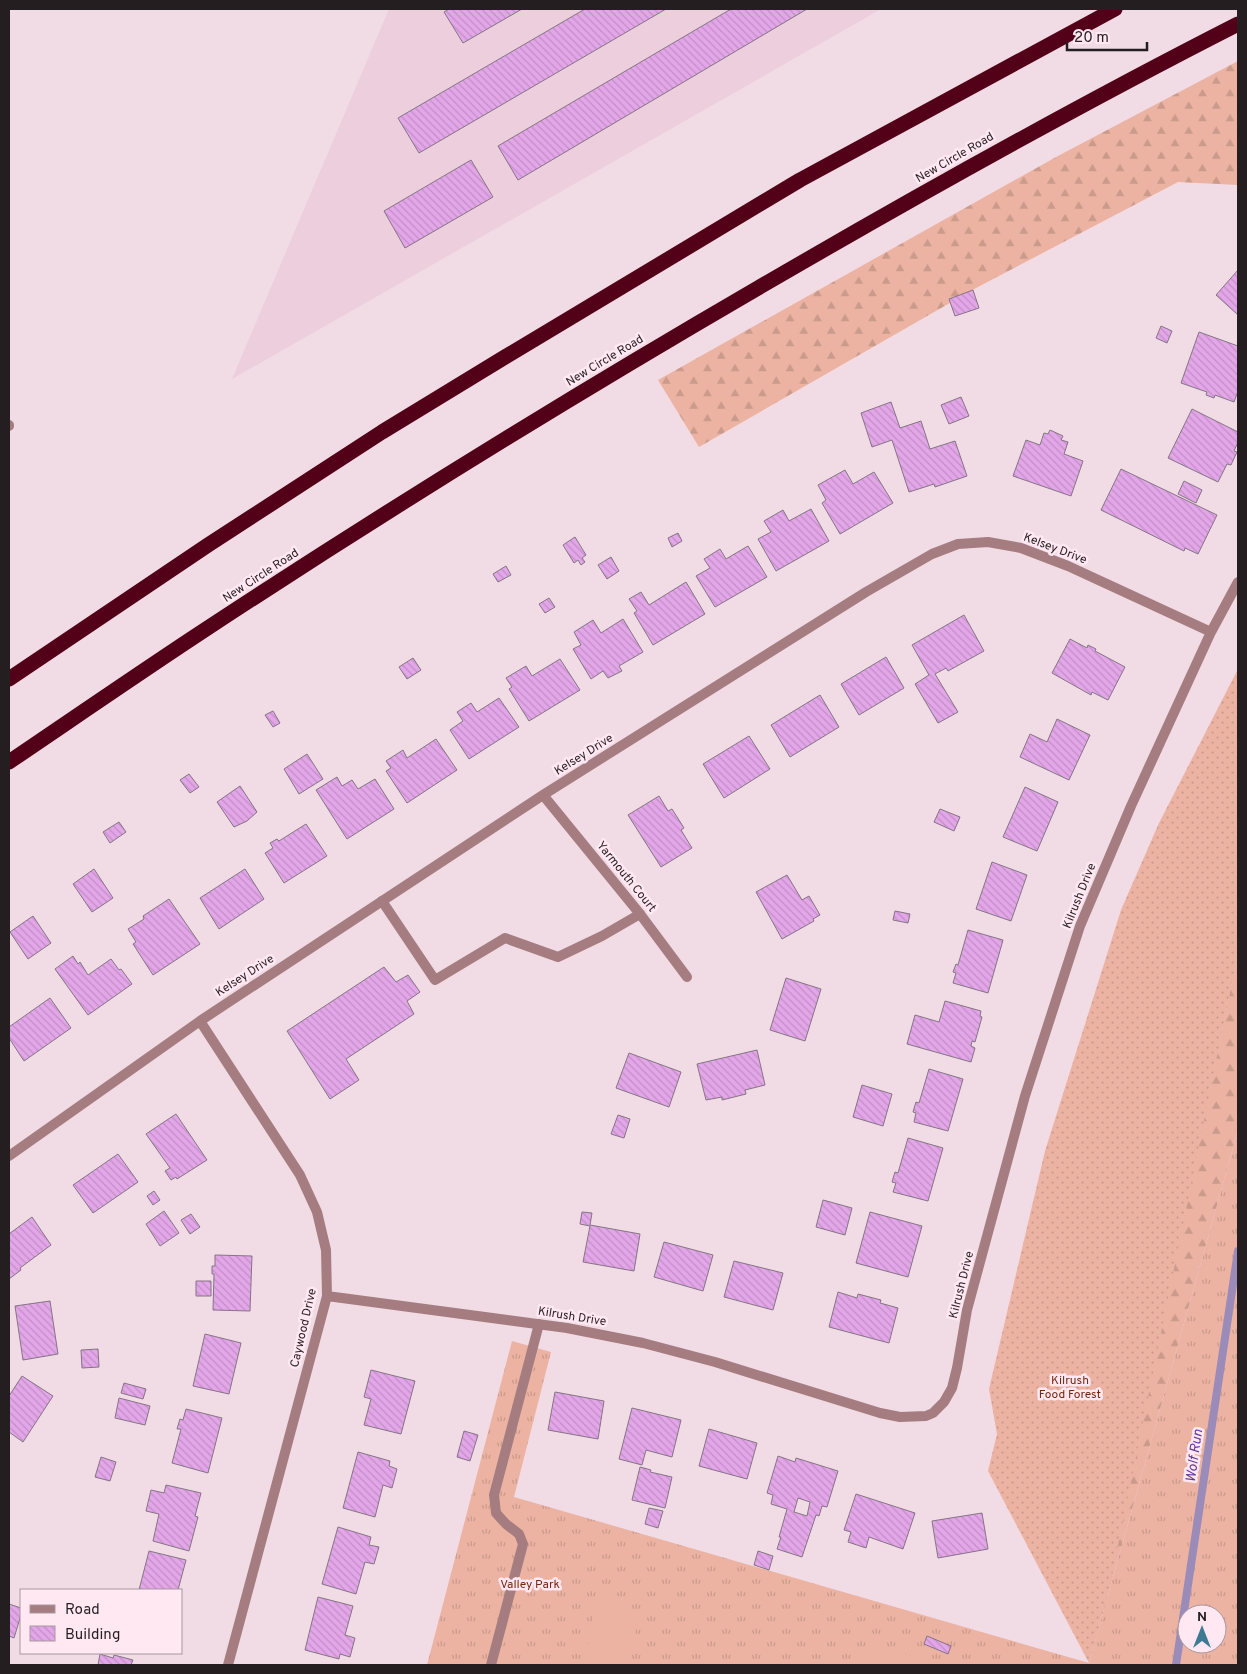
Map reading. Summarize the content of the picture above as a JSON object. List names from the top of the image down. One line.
{"streets":{"highway":["New Circle Road"],"street":["Kelsey Drive","Yarmouth Court","Kilrush Drive","Caywood Drive"]},"crossings":[["Kelsey Drive","Yarmouth Court"],["Kelsey Drive","Kilrush Drive"],["Kelsey Drive","Caywood Drive"],["Kilrush Drive","Caywood Drive"]],"water":["Wolf Run"],"parks":["Kilrush Food Forest","Valley Park"],"legend":["Road","Building"],"scale_bar":"20 m","north":"top"}
